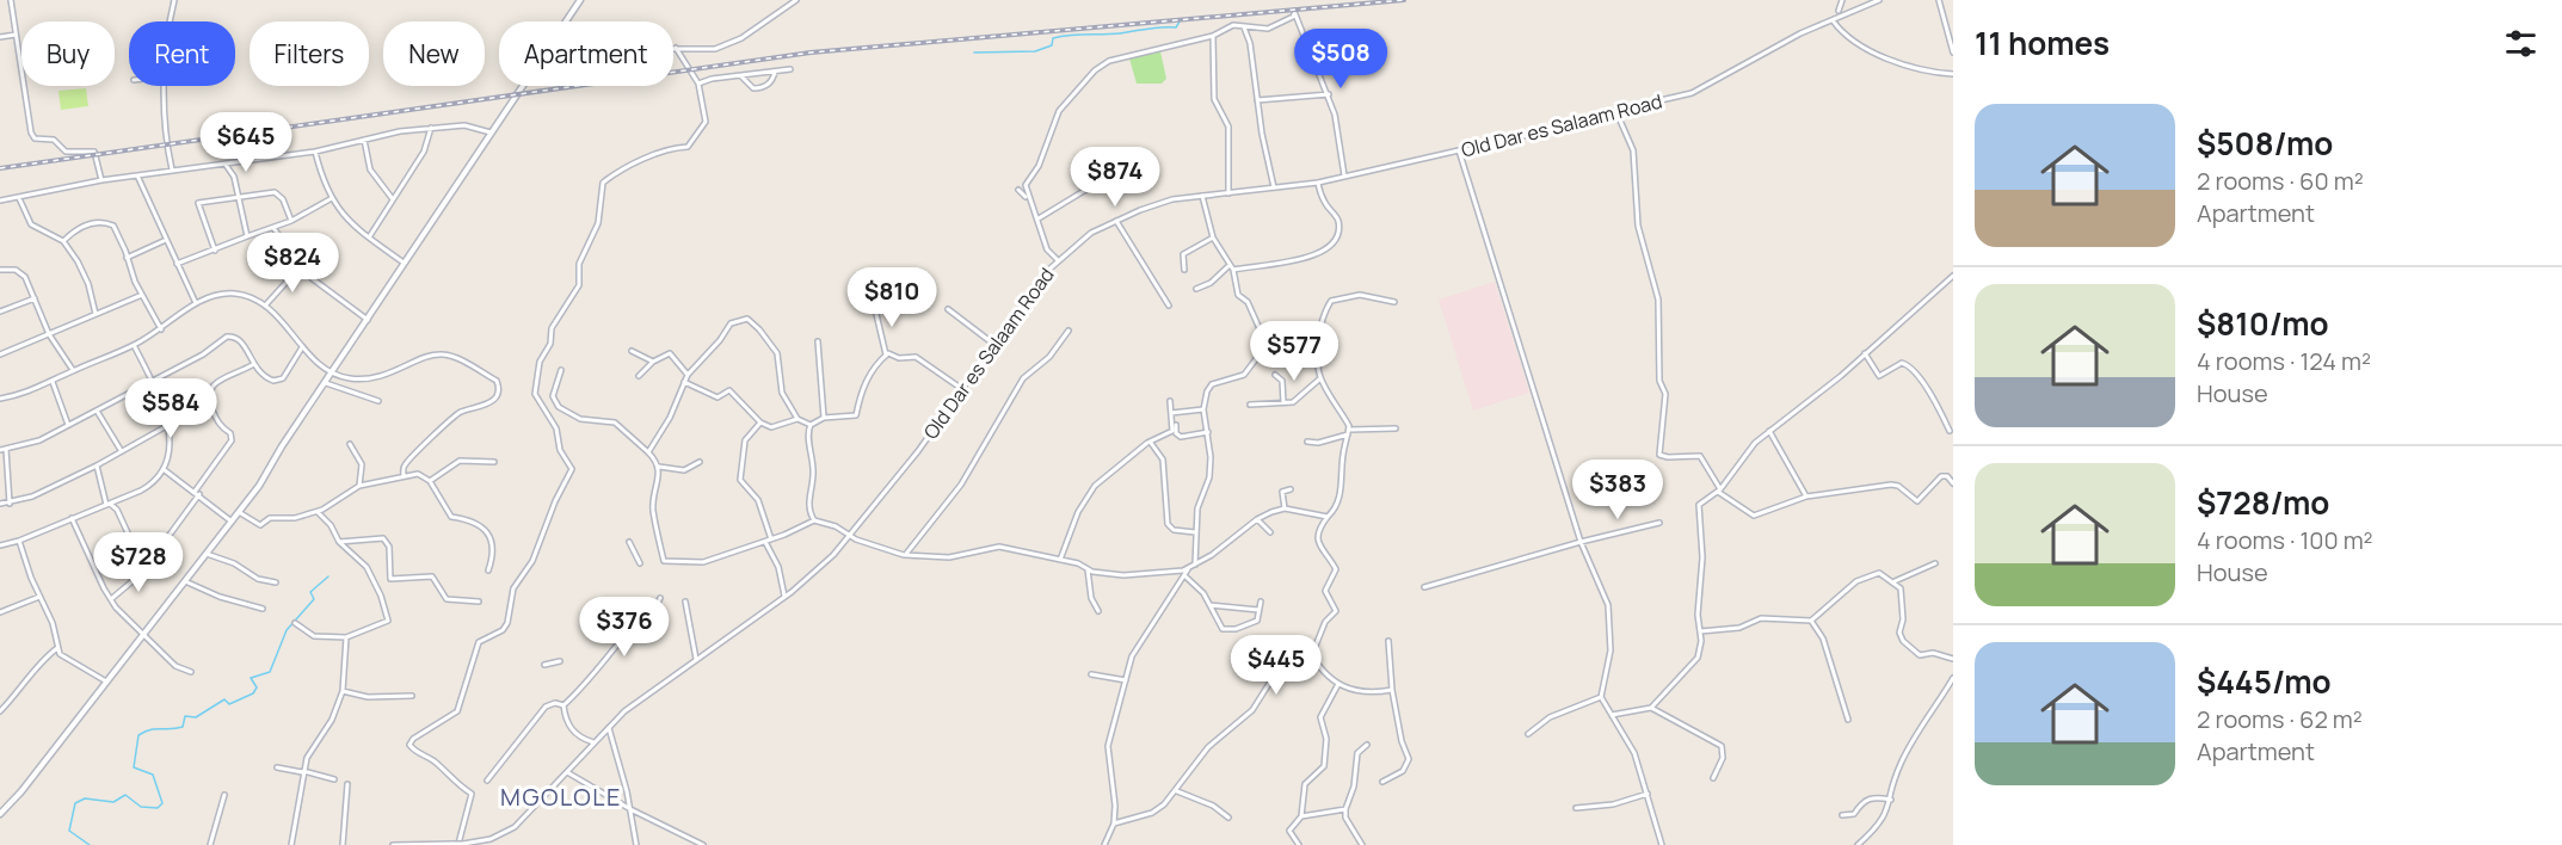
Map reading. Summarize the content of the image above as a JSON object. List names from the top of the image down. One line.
{"streets":{"street":["Old Dar es Salaam Road"]},"districts":["MGOLOLE"],"page":{"heading":"11 homes","chip":["Buy","Rent","Filters","New","Apartment"],"price":["$508","$645","$874","$824","$810","$577","$584","$383","$728","$376","$445"],"list":[{"name":"$508/mo","note":"2 rooms · 60 m² · Apartment"},{"name":"$810/mo","note":"4 rooms · 124 m² · House"},{"name":"$728/mo","note":"4 rooms · 100 m² · House"},{"name":"$445/mo","note":"2 rooms · 62 m² · Apartment"}]}}
